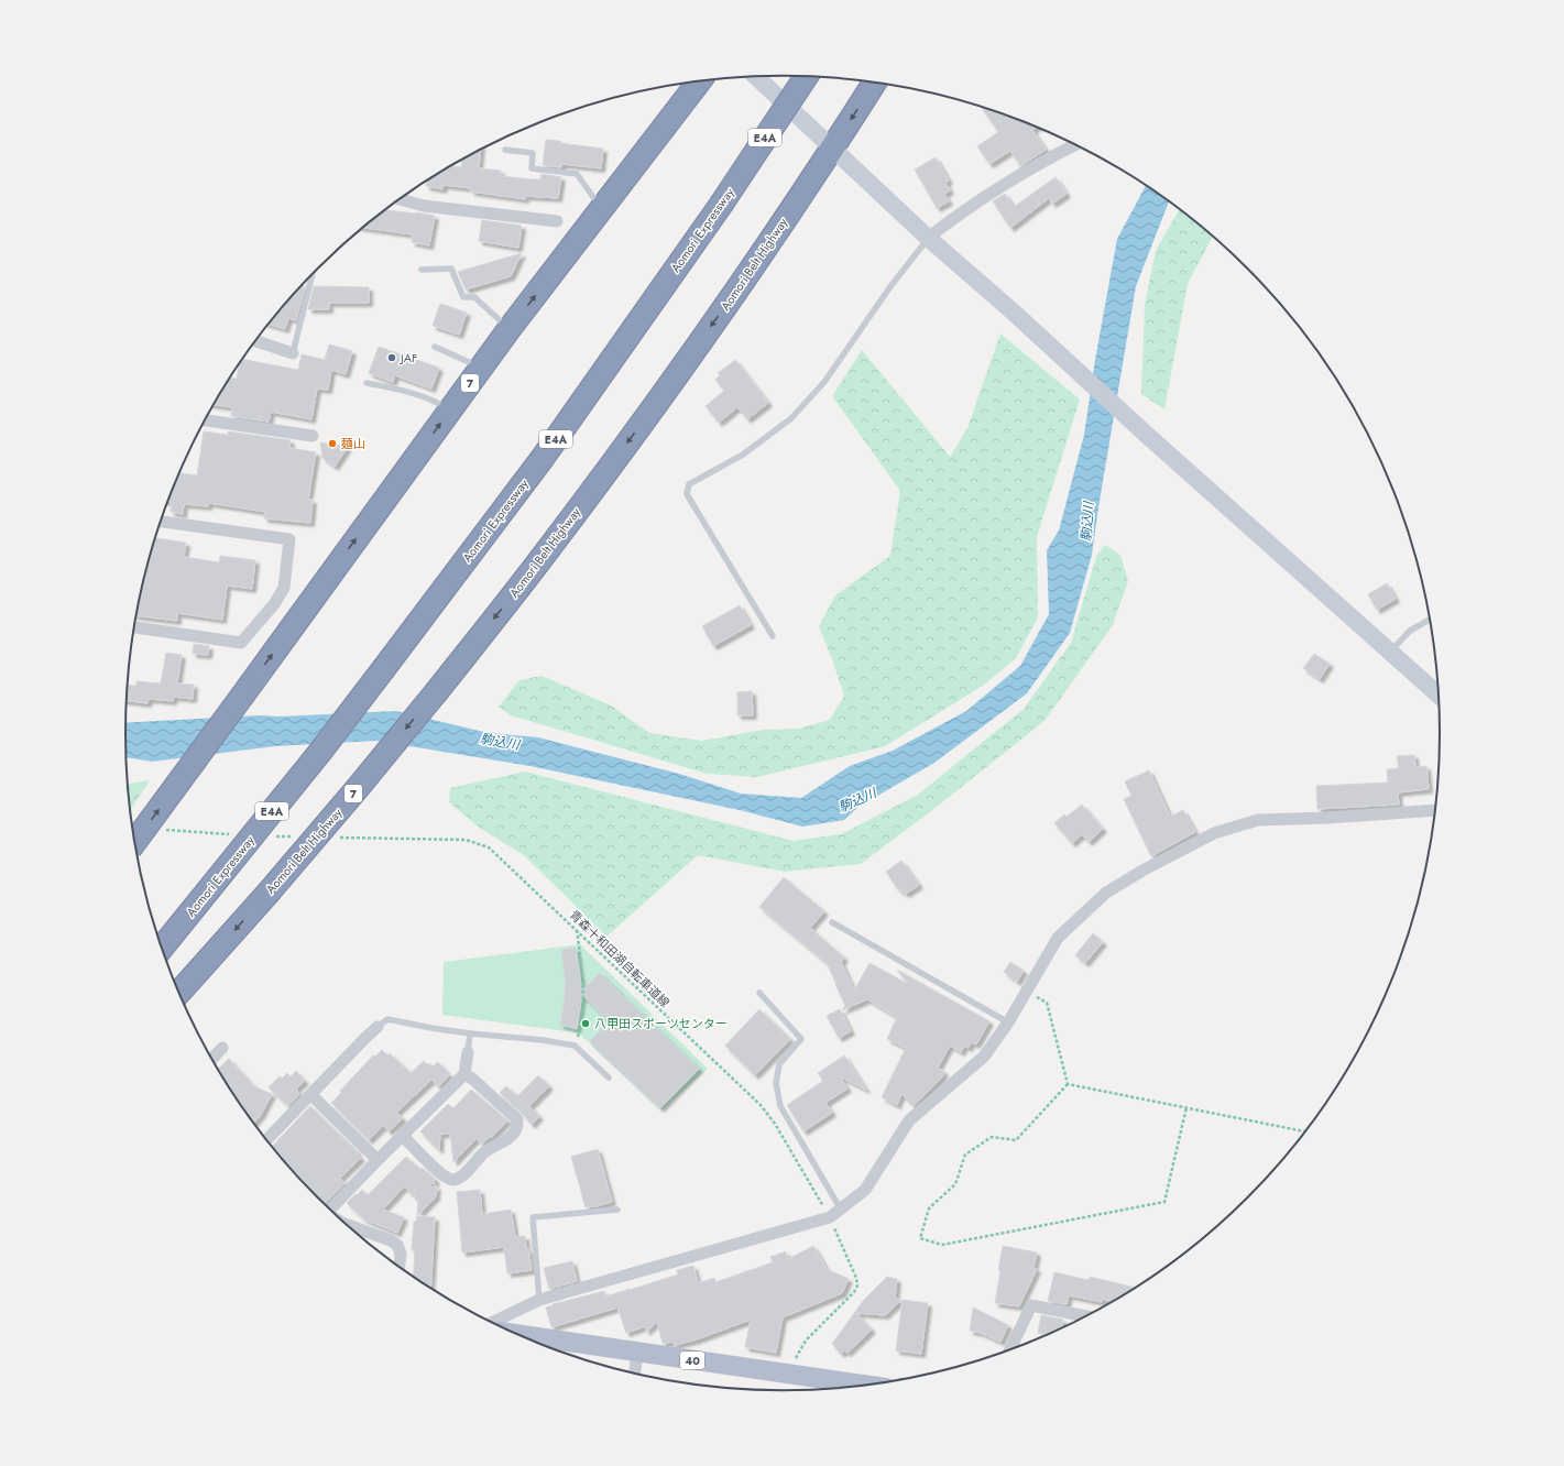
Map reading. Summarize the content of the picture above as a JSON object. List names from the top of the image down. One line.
{"streets":{"highway":["E4A","Aomori Expressway","Aomori Belt Highway","7"],"main road":["40"],"path":["青森十和田湖自転車道線"]},"water":["駒込川"],"places":["JAF","麺山","八甲田スポーツセンター"]}
